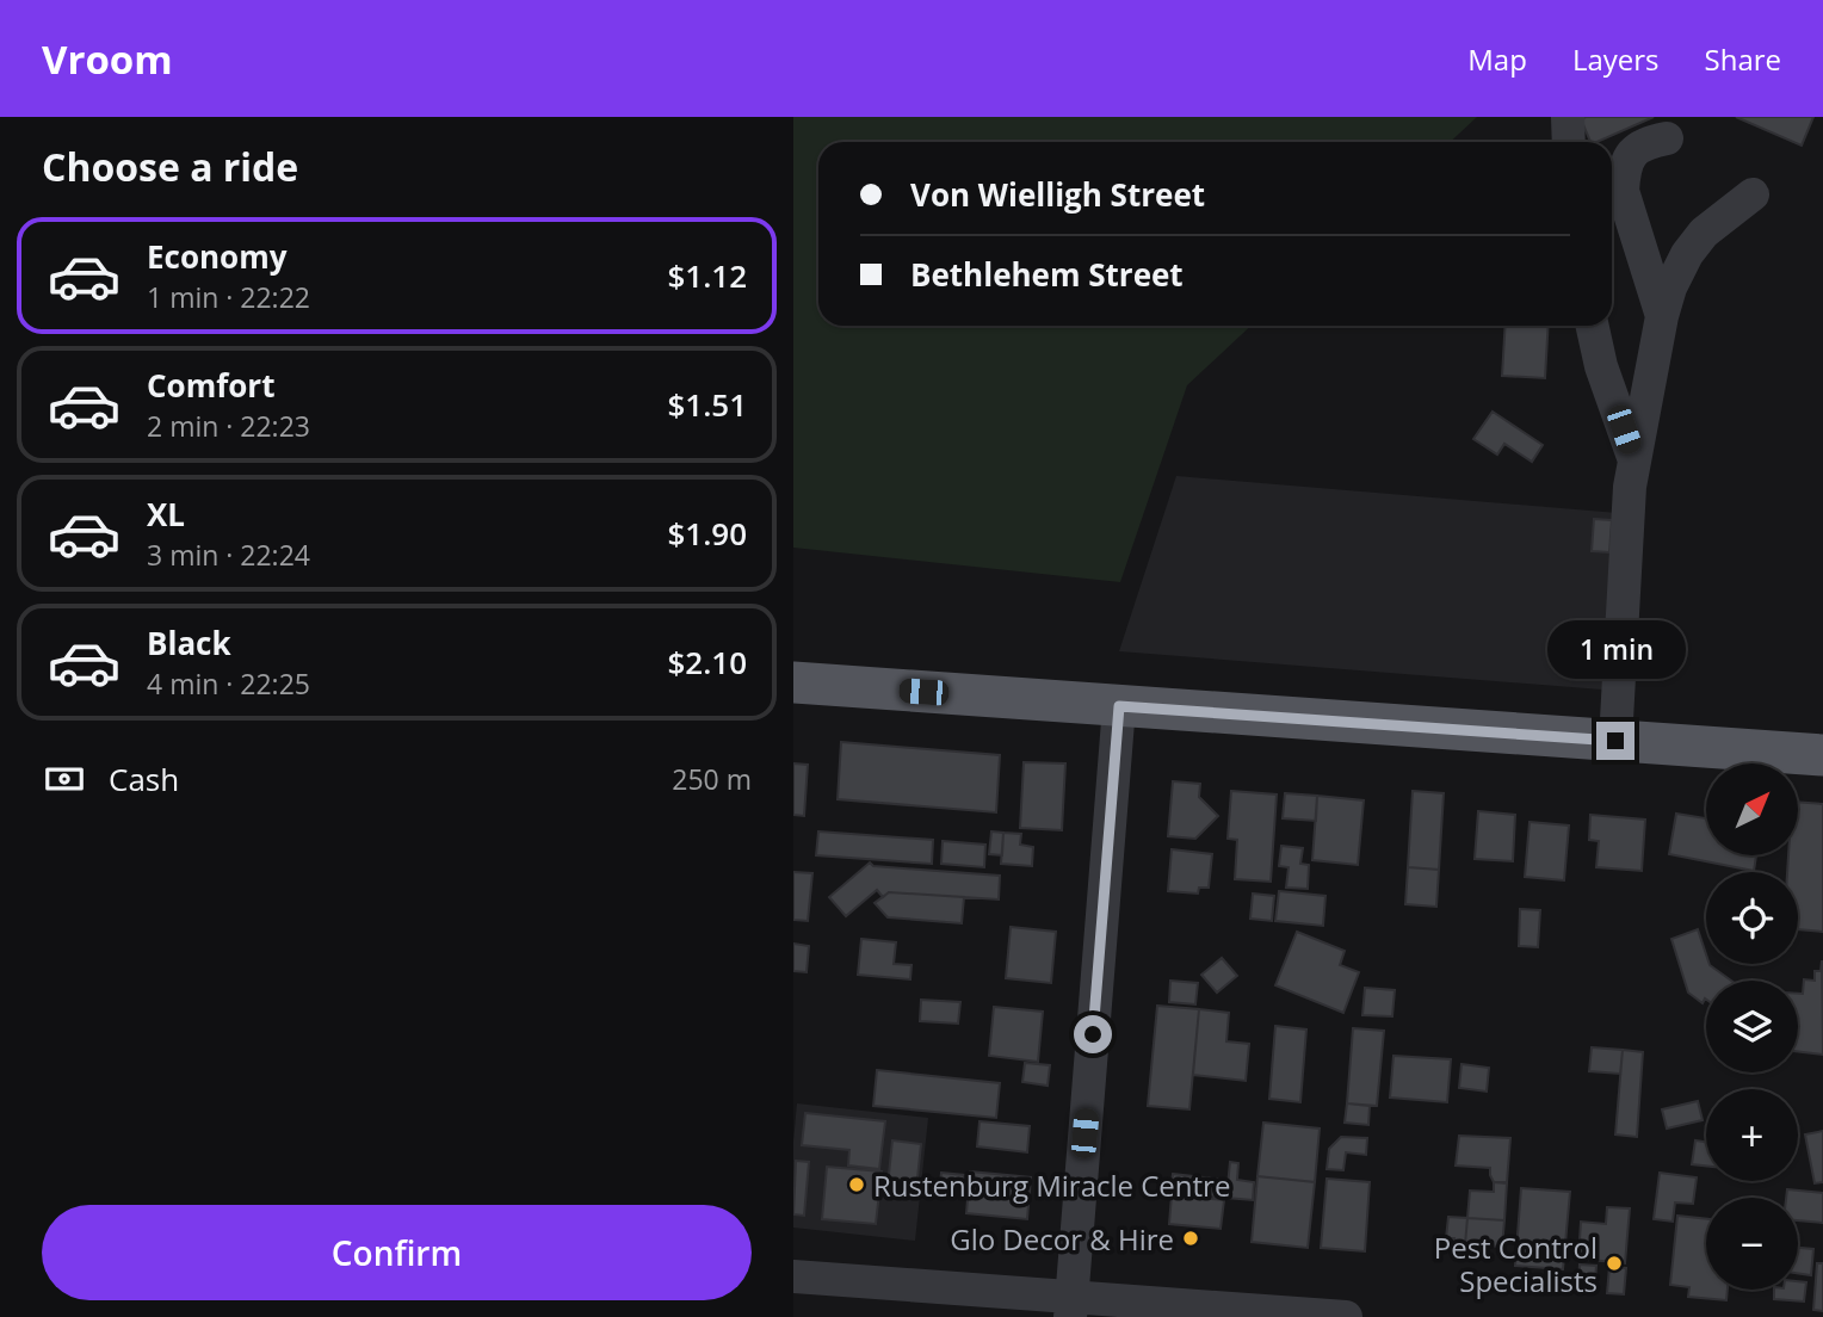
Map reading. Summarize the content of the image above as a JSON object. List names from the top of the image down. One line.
{"places":["Rustenburg Miracle Centre","Glo Decor & Hire","Pest Control Specialists"],"north":"top right","page":{"header":"Vroom","nav":["Map","Layers","Share"],"heading":"Choose a ride","banner":["Von Wielligh Street","Bethlehem Street"],"list":[{"name":"Economy","note":"1 min · 22:22","value":"$1.12"},{"name":"Comfort","note":"2 min · 22:23","value":"$1.51"},{"name":"XL","note":"3 min · 22:24","value":"$1.90"},{"name":"Black","note":"4 min · 22:25","value":"$2.10"}],"bubble":"1 min","pay":["Cash","250 m"],"map_buttons":["+","−"],"buttons":"Confirm"}}
